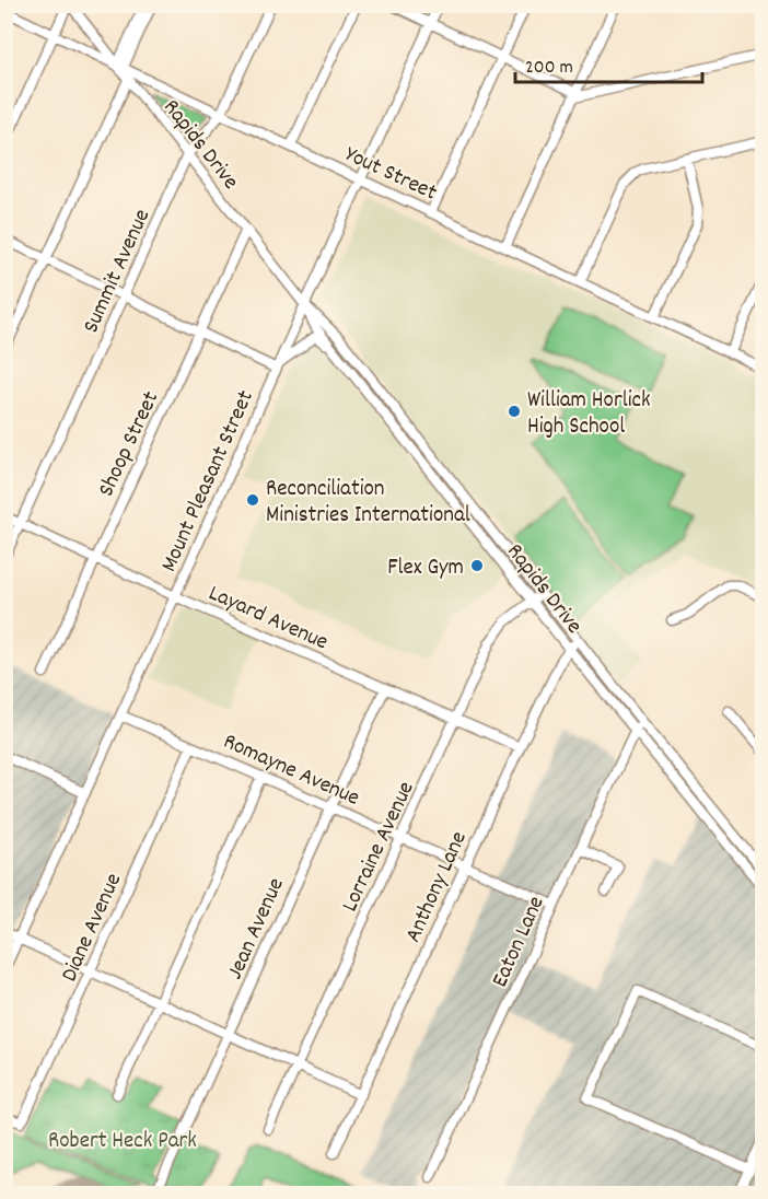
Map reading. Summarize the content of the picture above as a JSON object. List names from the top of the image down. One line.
{"streets":{"street":["Rapids Drive","Yout Street","Summit Avenue","Shoop Street","Mount Pleasant Street","Layard Avenue","Romayne Avenue","Lorraine Avenue","Anthony Lane","Diane Avenue","Jean Avenue","Eaton Lane"]},"crossings":[["Rapids Drive","Yout Street"],["Rapids Drive","Summit Avenue"],["Rapids Drive","Shoop Street"],["Rapids Drive","Mount Pleasant Street"],["Rapids Drive","Lorraine Avenue"],["Rapids Drive","Anthony Lane"],["Rapids Drive","Eaton Lane"],["Yout Street","Summit Avenue"],["Yout Street","Mount Pleasant Street"],["Summit Avenue","Layard Avenue"],["Shoop Street","Layard Avenue"],["Mount Pleasant Street","Layard Avenue"],["Mount Pleasant Street","Romayne Avenue"],["Layard Avenue","Lorraine Avenue"],["Layard Avenue","Anthony Lane"],["Layard Avenue","Jean Avenue"],["Romayne Avenue","Lorraine Avenue"],["Romayne Avenue","Anthony Lane"],["Romayne Avenue","Diane Avenue"],["Romayne Avenue","Jean Avenue"],["Romayne Avenue","Eaton Lane"]],"parks":["Robert Heck Park"],"places":["William Horlick High School","Reconciliation Ministries International","Flex Gym"],"scale_bar":"200 m"}
